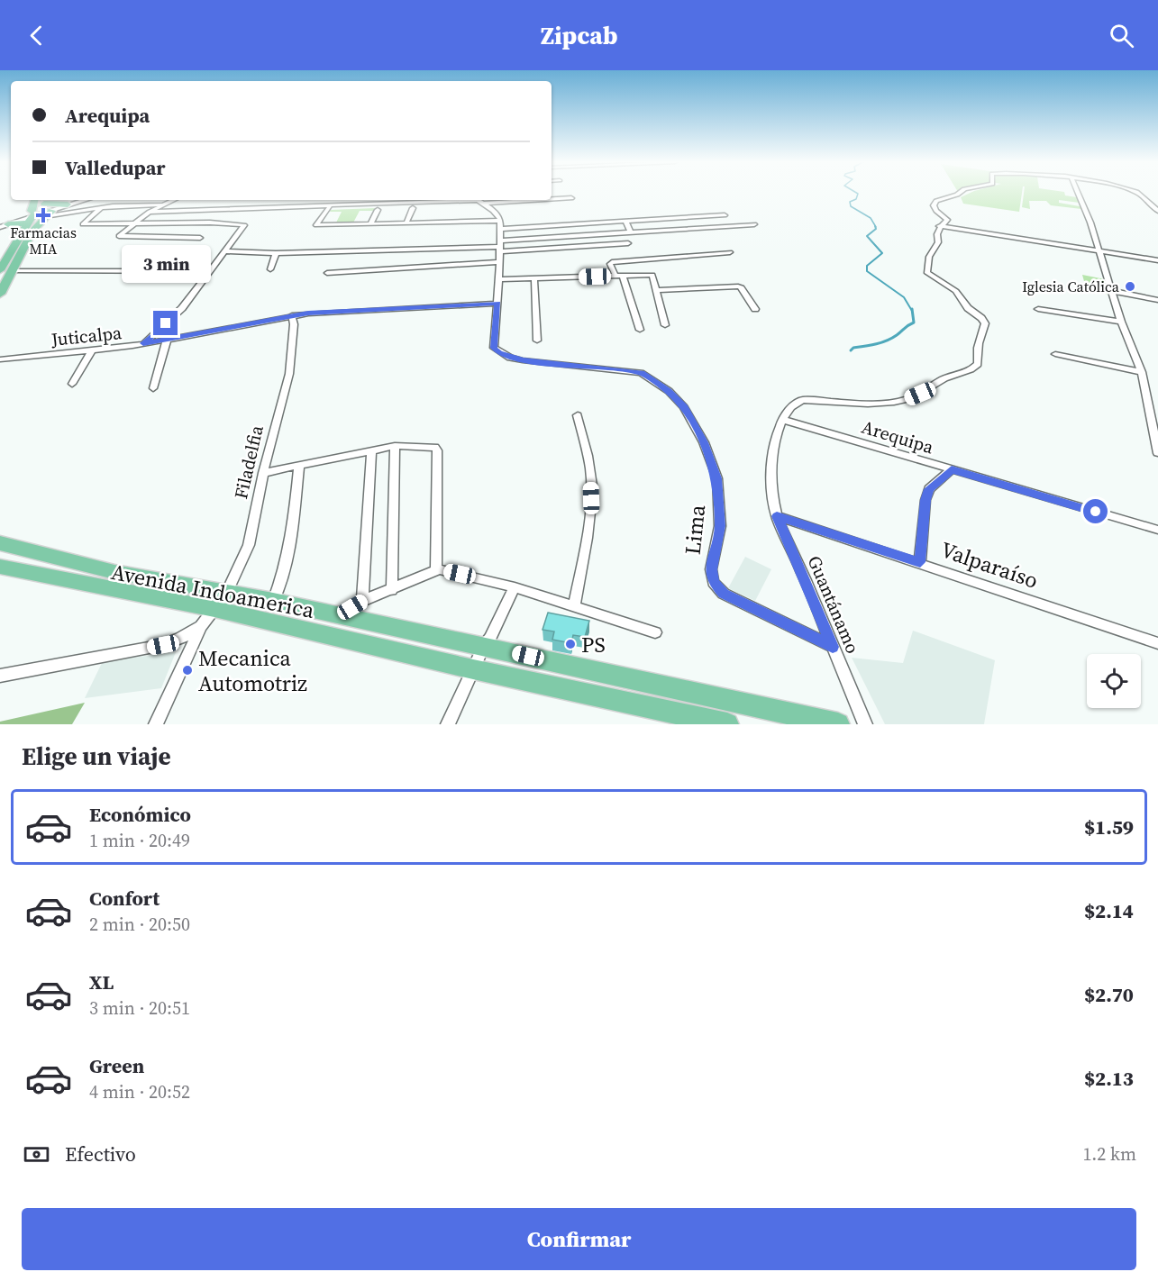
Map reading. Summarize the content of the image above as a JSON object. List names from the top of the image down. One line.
{"streets":{"main road":["Avenida Indoamerica"],"street":["Juticalpa","Arequipa","Filadelfia","Lima","Valparaíso","Guantánamo"]},"crossings":[["Juticalpa","Filadelfia"],["Juticalpa","Lima"],["Arequipa","Guantánamo"],["Filadelfia","Avenida Indoamerica"],["Lima","Guantánamo"],["Valparaíso","Guantánamo"]],"places":{"health":["Farmacias MIA"],"other":["Iglesia Católica","PS","Mecanica Automotriz"]},"page":{"header":"Zipcab","banner":["Arequipa","Valledupar"],"bubble":"3 min","heading":"Elige un viaje","list":[{"name":"Económico","note":"1 min · 20:49","value":"$1.59"},{"name":"Confort","note":"2 min · 20:50","value":"$2.14"},{"name":"XL","note":"3 min · 20:51","value":"$2.70"},{"name":"Green","note":"4 min · 20:52","value":"$2.13"}],"pay":["Efectivo","1.2 km"],"buttons":"Confirmar"}}
